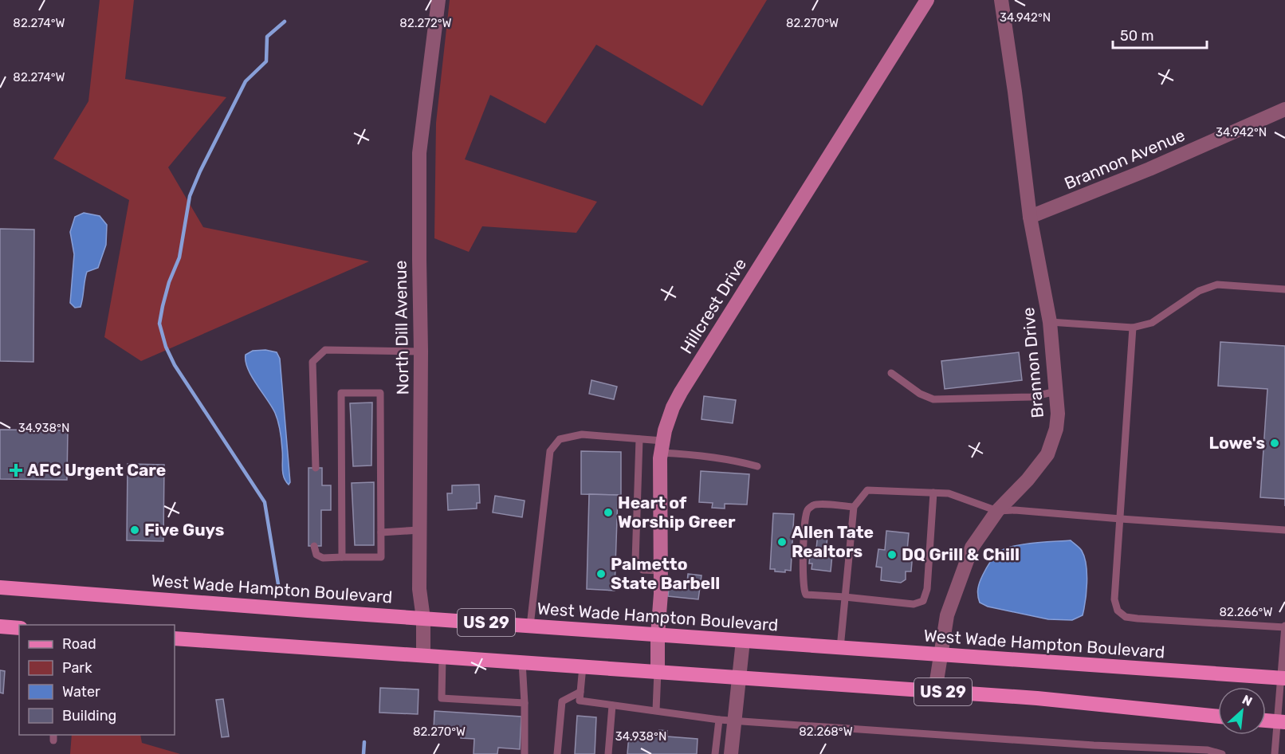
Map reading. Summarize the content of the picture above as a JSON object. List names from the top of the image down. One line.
{"streets":{"main road":["West Wade Hampton Boulevard","US 29"],"street":["Brannon Avenue","Hillcrest Drive","North Dill Avenue","Brannon Drive"]},"crossings":[["Brannon Avenue","Brannon Drive"],["Hillcrest Drive","West Wade Hampton Boulevard"],["Hillcrest Drive","US 29"],["North Dill Avenue","West Wade Hampton Boulevard"],["North Dill Avenue","US 29"],["Brannon Drive","West Wade Hampton Boulevard"],["Brannon Drive","US 29"]],"places":{"other":["Lowe's","Heart of Worship Greer","Five Guys","Allen Tate Realtors","DQ Grill & Chill","Palmetto State Barbell"],"health":["AFC Urgent Care"]},"legend":["Road","Park","Water","Building"],"scale_bar":"50 m","north":"top right","coordinates":["34.942°N","82.274°W","82.272°W","82.270°W","34.938°N","82.266°W","82.268°W"]}
